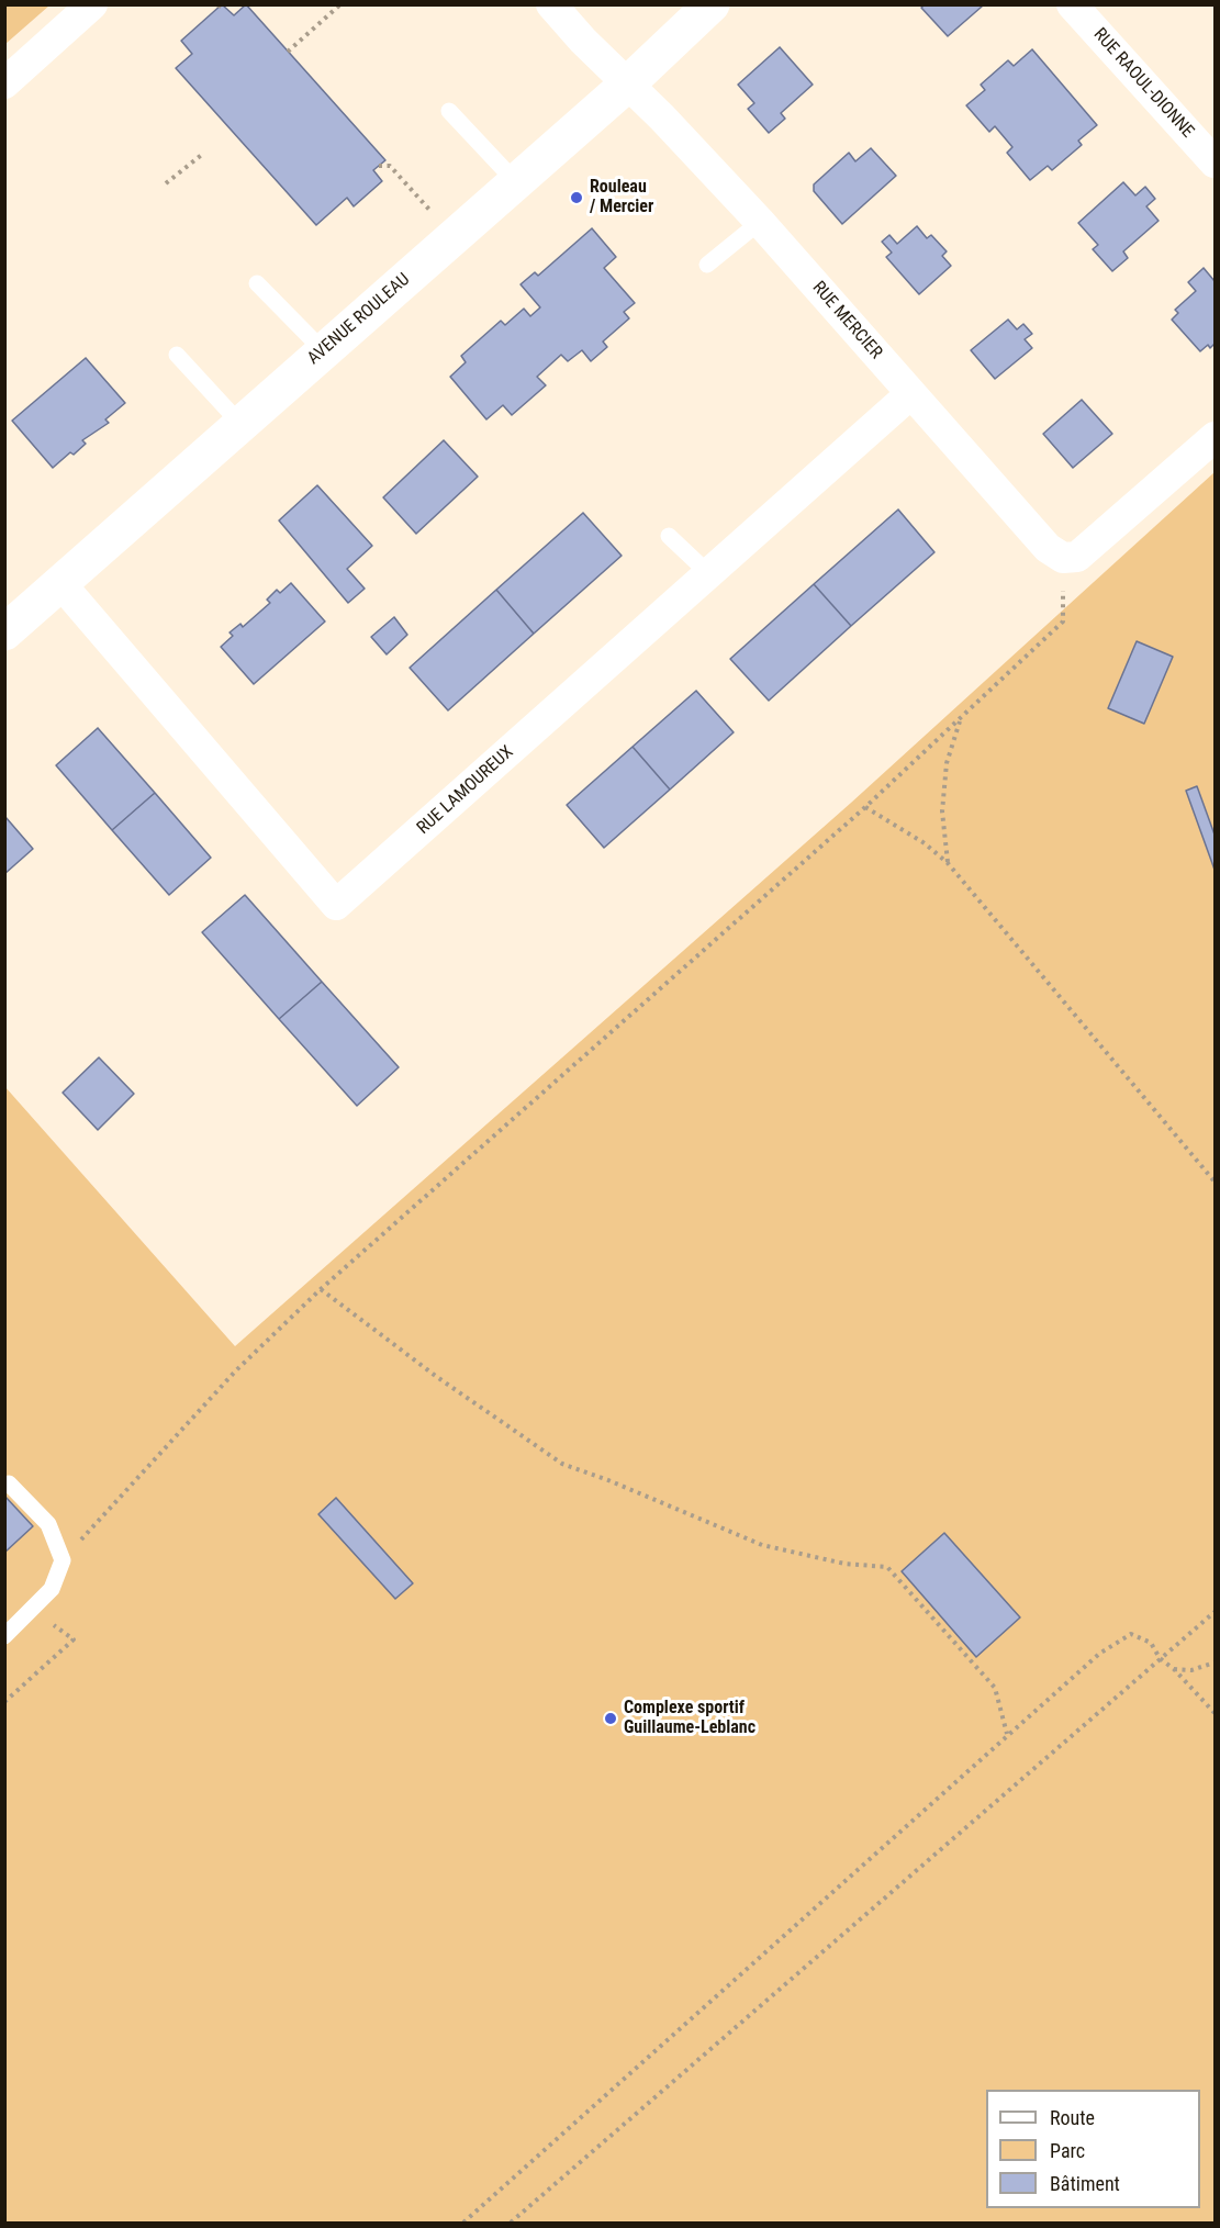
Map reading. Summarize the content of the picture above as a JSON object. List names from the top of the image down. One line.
{"streets":{"street":["RUE RAOUL-DIONNE","AVENUE ROULEAU","RUE MERCIER","RUE LAMOUREUX"]},"crossings":[["AVENUE ROULEAU","RUE MERCIER"],["AVENUE ROULEAU","RUE LAMOUREUX"],["RUE MERCIER","RUE LAMOUREUX"]],"places":["Rouleau / Mercier","Complexe sportif Guillaume-Leblanc"],"legend":["Route","Parc","Bâtiment"]}
